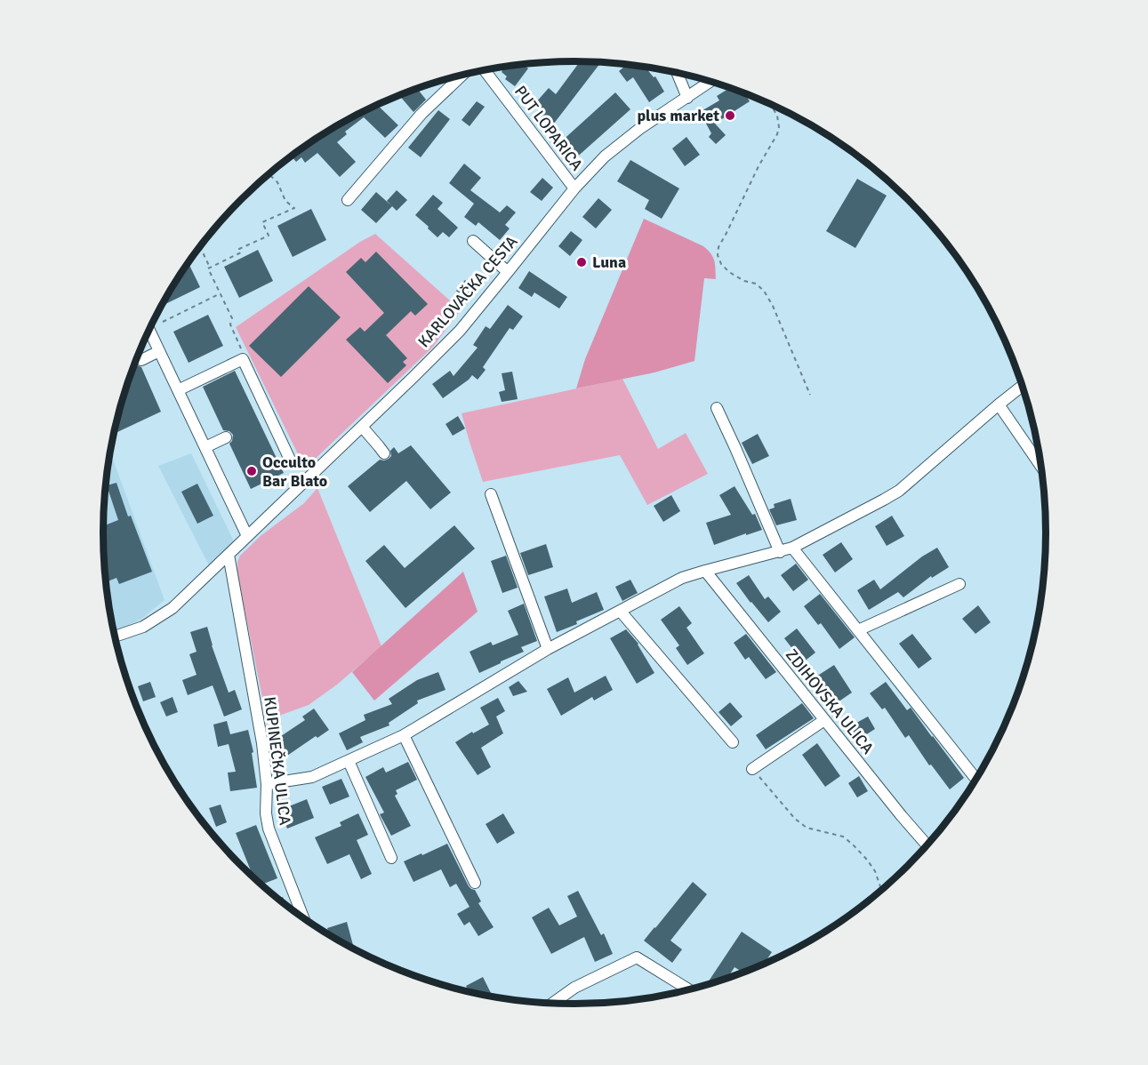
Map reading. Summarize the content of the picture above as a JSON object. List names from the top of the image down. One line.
{"streets":{"street":["PUT LOPARICA","KARLOVAČKA CESTA","ZDIHOVSKA ULICA","KUPINEČKA ULICA"]},"crossings":[["PUT LOPARICA","KARLOVAČKA CESTA"],["KARLOVAČKA CESTA","KUPINEČKA ULICA"]],"places":["plus market","Luna","Occulto Bar Blato"]}
